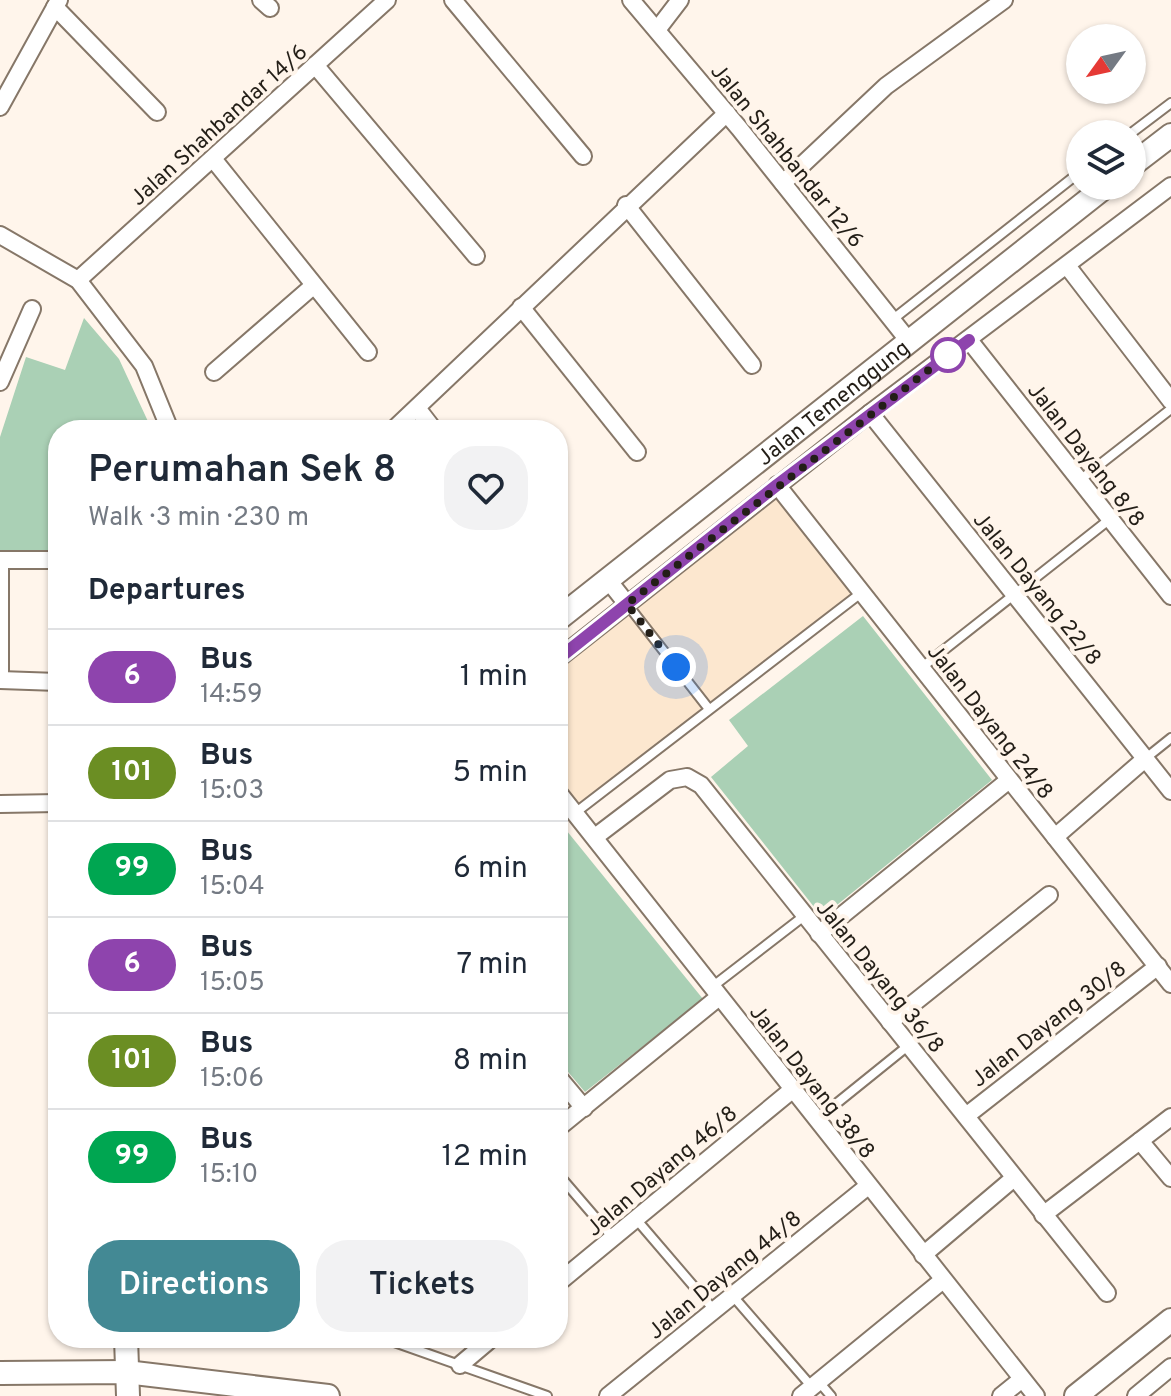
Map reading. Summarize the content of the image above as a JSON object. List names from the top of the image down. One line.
{"streets":{"street":["Jalan Shahbandar 14/6","Jalan Shahbandar 12/6","Jalan Temenggung","Jalan Dayang 8/8","Jalan Dayang 22/8","Jalan Dayang 24/8","Jalan Dayang 36/8","Jalan Dayang 30/8","Jalan Dayang 38/8","Jalan Dayang 46/8","Jalan Dayang 44/8"]},"crossings":[["Jalan Shahbandar 12/6","Jalan Temenggung"],["Jalan Dayang 24/8","Jalan Dayang 30/8"],["Jalan Dayang 36/8","Jalan Dayang 30/8"],["Jalan Dayang 36/8","Jalan Dayang 38/8"],["Jalan Dayang 38/8","Jalan Dayang 46/8"],["Jalan Dayang 38/8","Jalan Dayang 44/8"]],"lines":["bus line 6"],"north":"bottom left","page":{"heading":[["Perumahan Sek 8","Walk · 3 min · 230 m"],"Departures"],"list":[{"mark":"6","name":"Bus","note":"14:59","value":"1 min"},{"mark":"101","name":"Bus","note":"15:03","value":"5 min"},{"mark":"99","name":"Bus","note":"15:04","value":"6 min"},{"mark":"6","name":"Bus","note":"15:05","value":"7 min"},{"mark":"101","name":"Bus","note":"15:06","value":"8 min"},{"mark":"99","name":"Bus","note":"15:10","value":"12 min"}],"buttons":["Directions","Tickets"]}}
